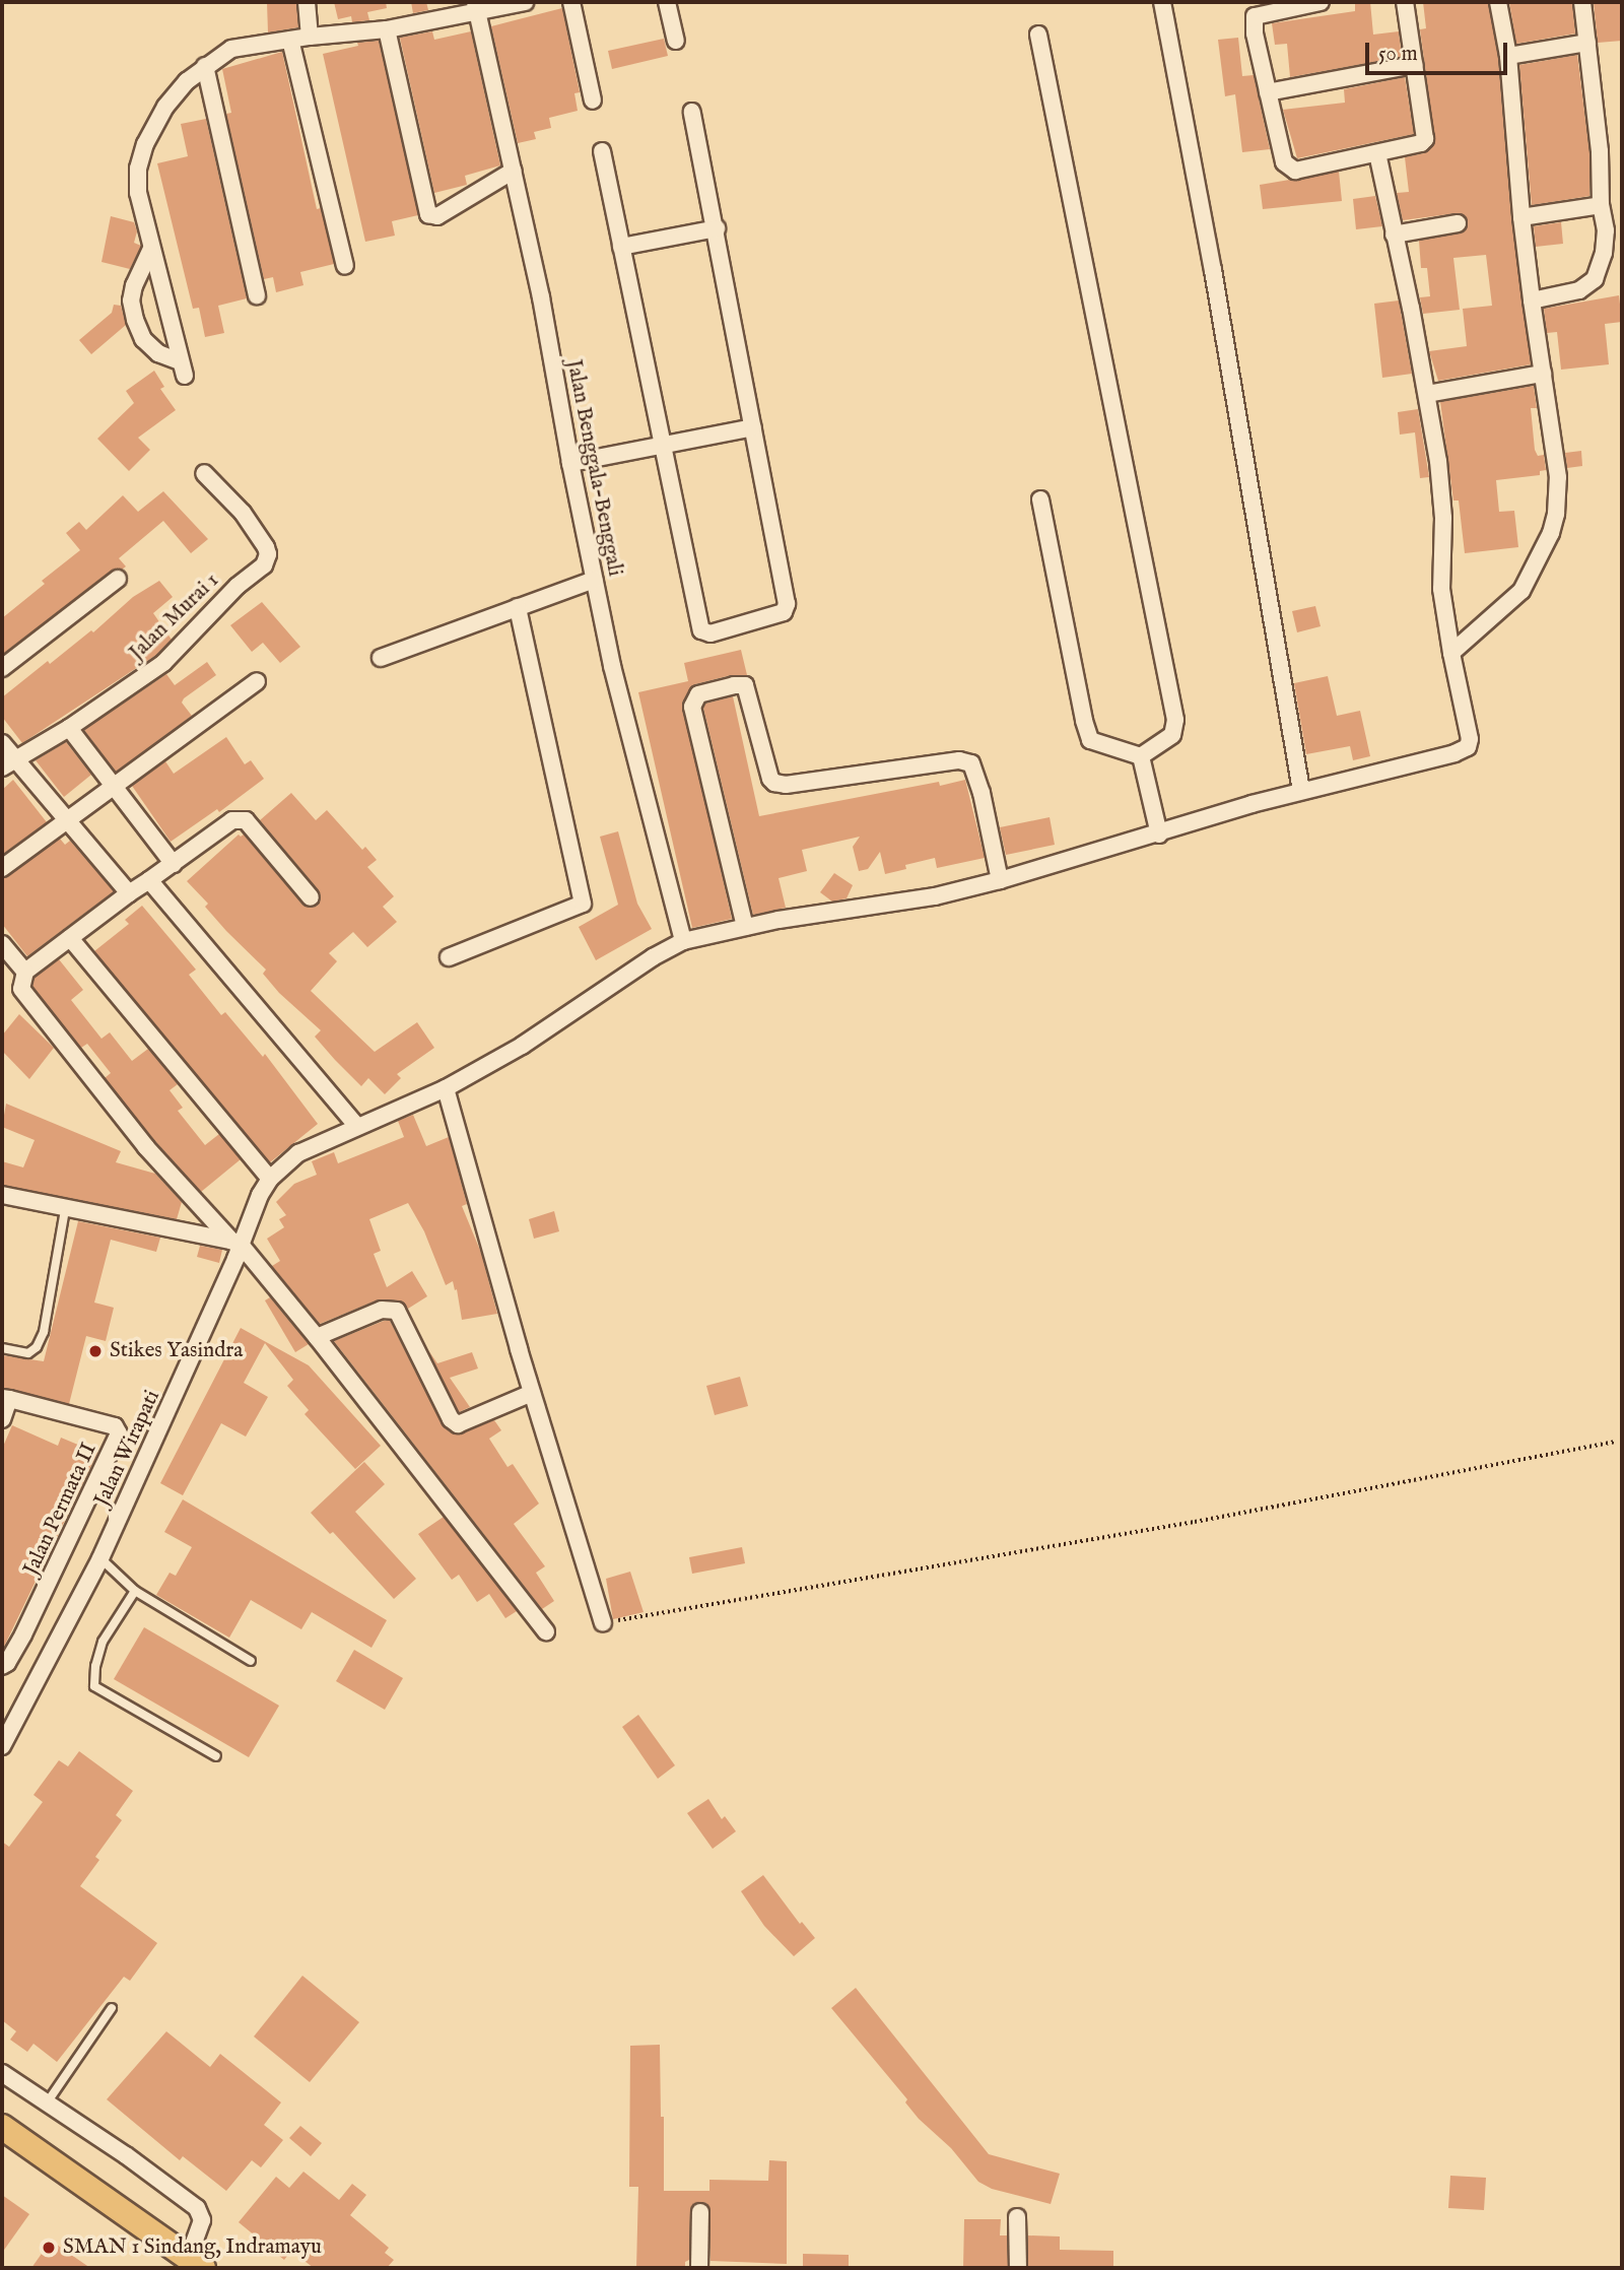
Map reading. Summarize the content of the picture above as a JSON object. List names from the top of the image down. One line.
{"streets":{"street":["Jalan Benggala-Benggali","Jalan Murai 1","Jalan Wirapati","Jalan Permata II"]},"crossings":[["Jalan Benggala-Benggali","Jalan Wirapati"]],"places":["Stikes Yasindra","SMAN 1 Sindang, Indramayu"],"scale_bar":"50 m"}
